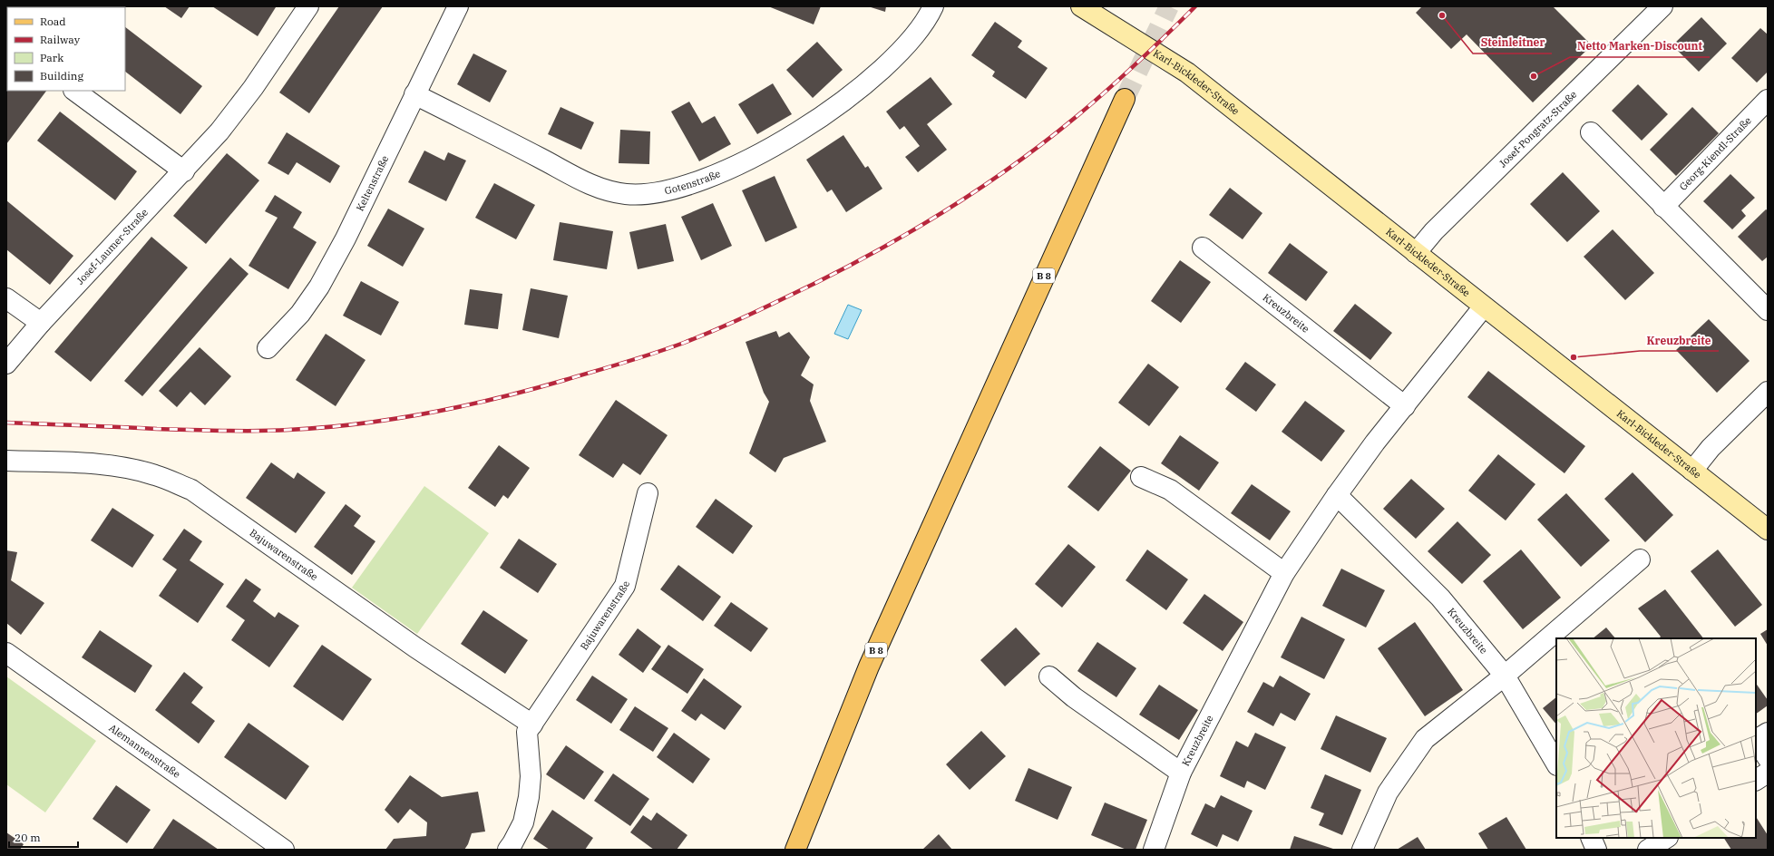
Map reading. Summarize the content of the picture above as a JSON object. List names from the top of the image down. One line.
{"streets":{"main road":["B 8"],"street":["Karl-Bickleder-Straße","Josef-Pongratz-Straße","Georg-Kiendl-Straße","Gotenstraße","Keltenstraße","Josef-Laumer-Straße","Kreuzbreite","Bajuwarenstraße","Alemannenstraße"]},"crossings":[["Karl-Bickleder-Straße","Josef-Pongratz-Straße"],["Karl-Bickleder-Straße","Kreuzbreite"],["Gotenstraße","Keltenstraße"]],"places":["Steinleitner","Netto Marken-Discount","Kreuzbreite"],"legend":["Road","Railway","Park","Building"],"scale_bar":"20 m"}
